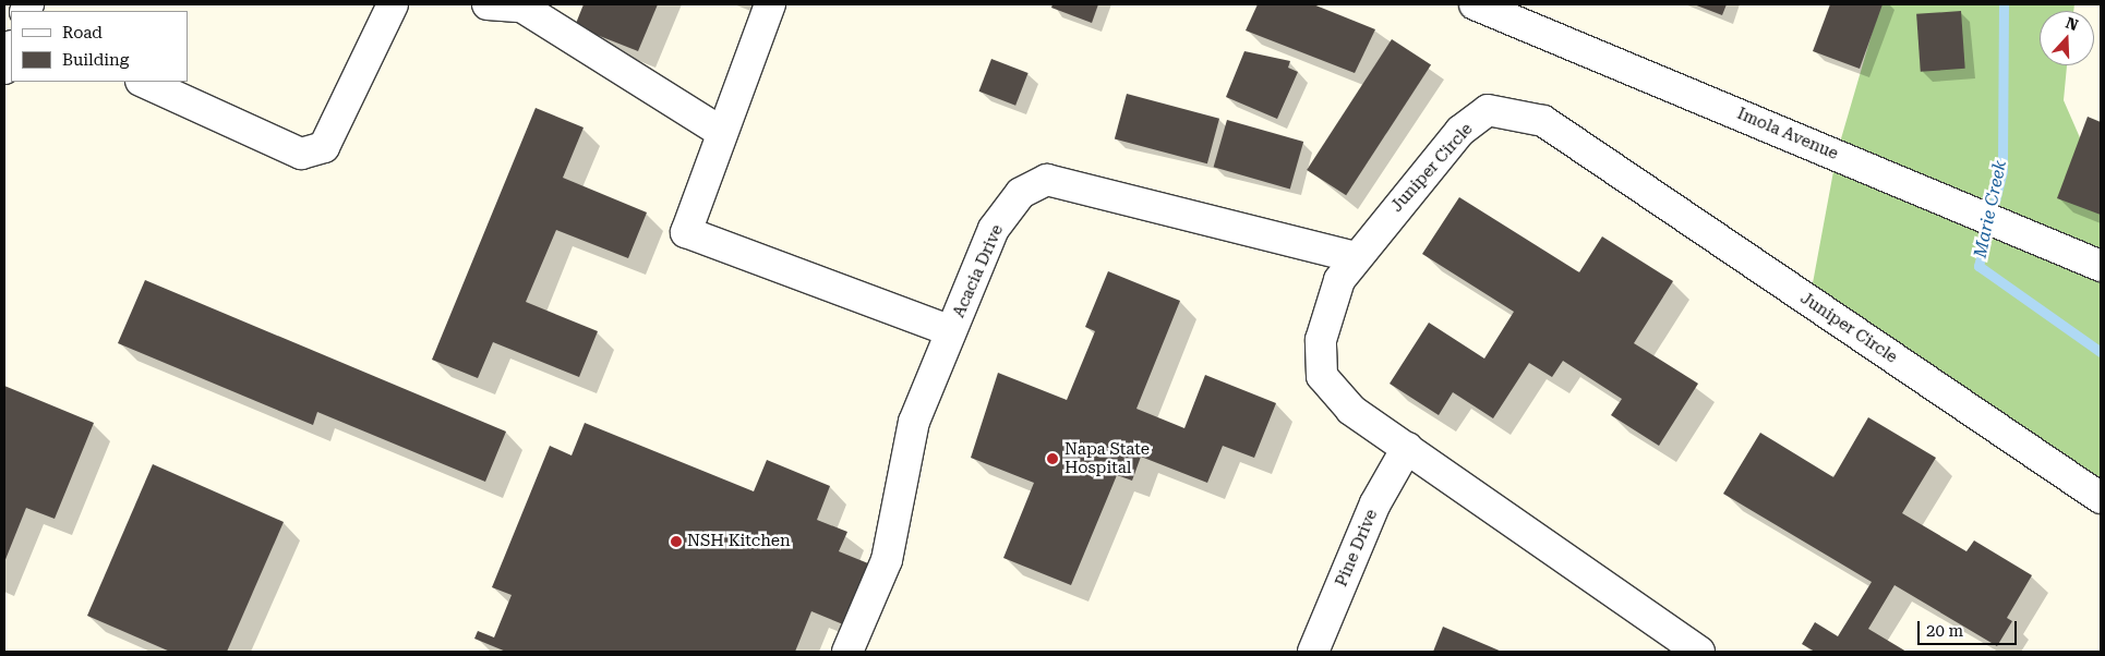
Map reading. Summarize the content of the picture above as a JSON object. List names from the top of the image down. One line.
{"streets":{"street":["Imola Avenue","Juniper Circle","Acacia Drive","Pine Drive"]},"crossings":[["Juniper Circle","Acacia Drive"],["Juniper Circle","Pine Drive"]],"water":["Marie Creek"],"places":["Napa State Hospital","NSH Kitchen"],"legend":["Road","Building"],"scale_bar":"20 m","north":"top"}
